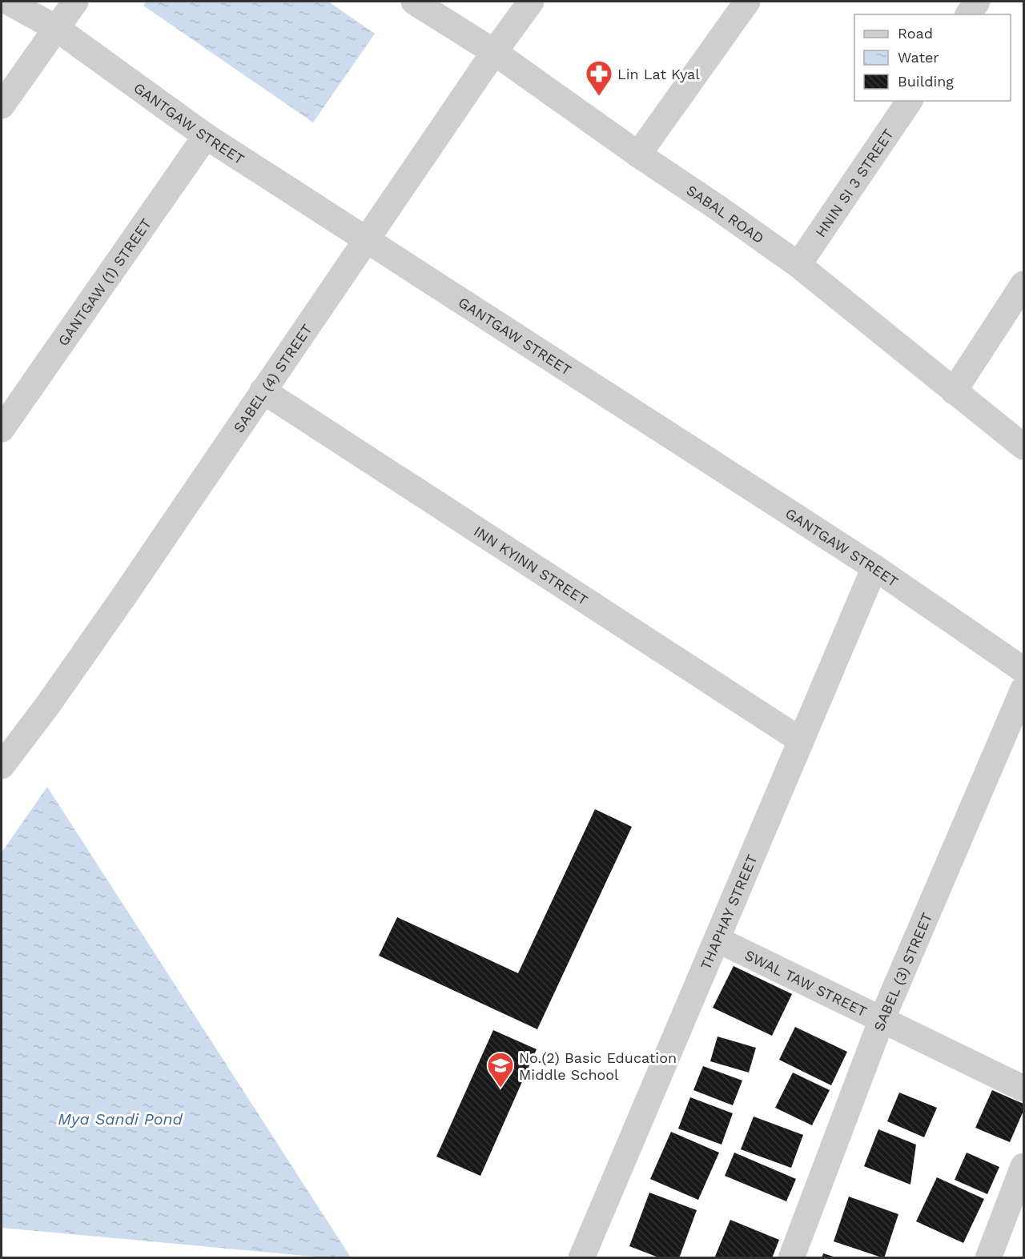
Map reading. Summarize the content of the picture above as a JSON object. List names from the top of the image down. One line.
{"streets":{"street":["GANTGAW STREET","HNIN SI 3 STREET","SABAL ROAD","GANTGAW (1) STREET","SABEL (4) STREET","INN KYINN STREET","THAPHAY STREET","SABEL (3) STREET","SWAL TAW STREET"]},"crossings":[["GANTGAW STREET","GANTGAW (1) STREET"],["GANTGAW STREET","SABEL (4) STREET"],["GANTGAW STREET","THAPHAY STREET"],["HNIN SI 3 STREET","SABAL ROAD"],["SABAL ROAD","SABEL (4) STREET"],["SABEL (4) STREET","INN KYINN STREET"],["INN KYINN STREET","THAPHAY STREET"],["THAPHAY STREET","SWAL TAW STREET"],["SABEL (3) STREET","SWAL TAW STREET"]],"water":["Mya Sandi Pond"],"places":{"pharmacy":["Lin Lat Kyal"],"school or university":["No.(2) Basic Education Middle School"]},"legend":["Road","Water","Building"]}
